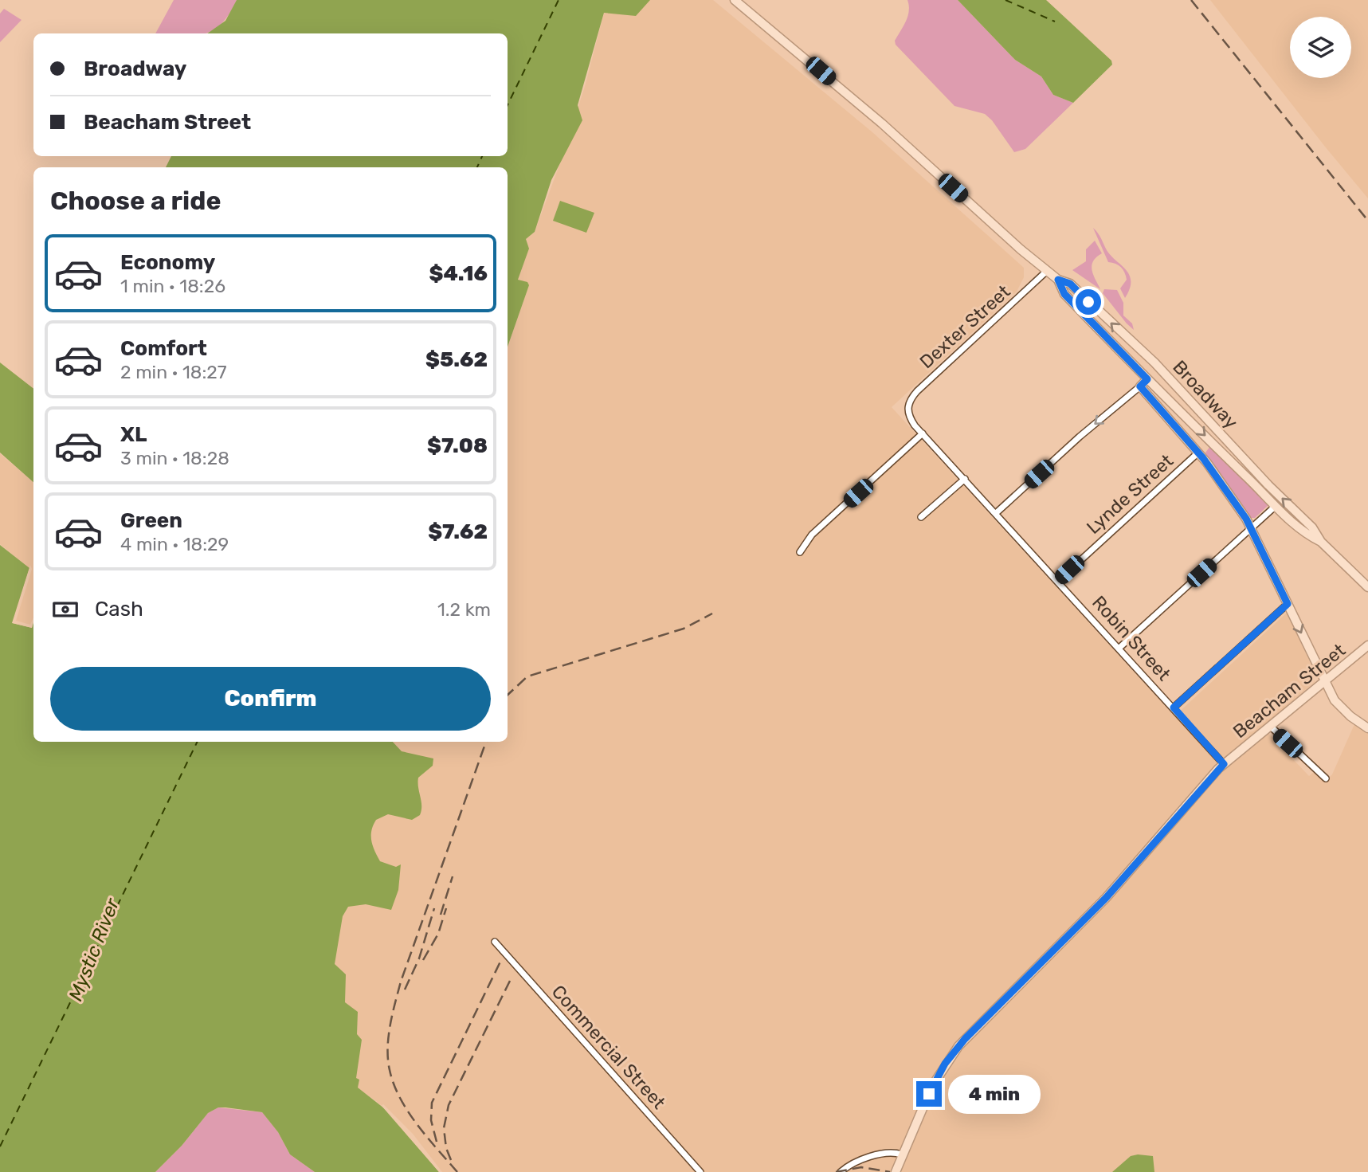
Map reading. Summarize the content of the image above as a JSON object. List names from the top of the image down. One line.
{"streets":{"main road":["Broadway","Beacham Street"],"street":["Dexter Street","Lynde Street","Robin Street","Commercial Street"]},"crossings":[["Dexter Street","Broadway"],["Dexter Street","Robin Street"],["Lynde Street","Robin Street"],["Robin Street","Beacham Street"]],"water":["Mystic River"],"page":{"banner":["Broadway","Beacham Street"],"heading":"Choose a ride","list":[{"name":"Economy","note":"1 min · 18:26","value":"$4.16"},{"name":"Comfort","note":"2 min · 18:27","value":"$5.62"},{"name":"XL","note":"3 min · 18:28","value":"$7.08"},{"name":"Green","note":"4 min · 18:29","value":"$7.62"}],"pay":["Cash","1.2 km"],"buttons":"Confirm","bubble":"4 min"}}
